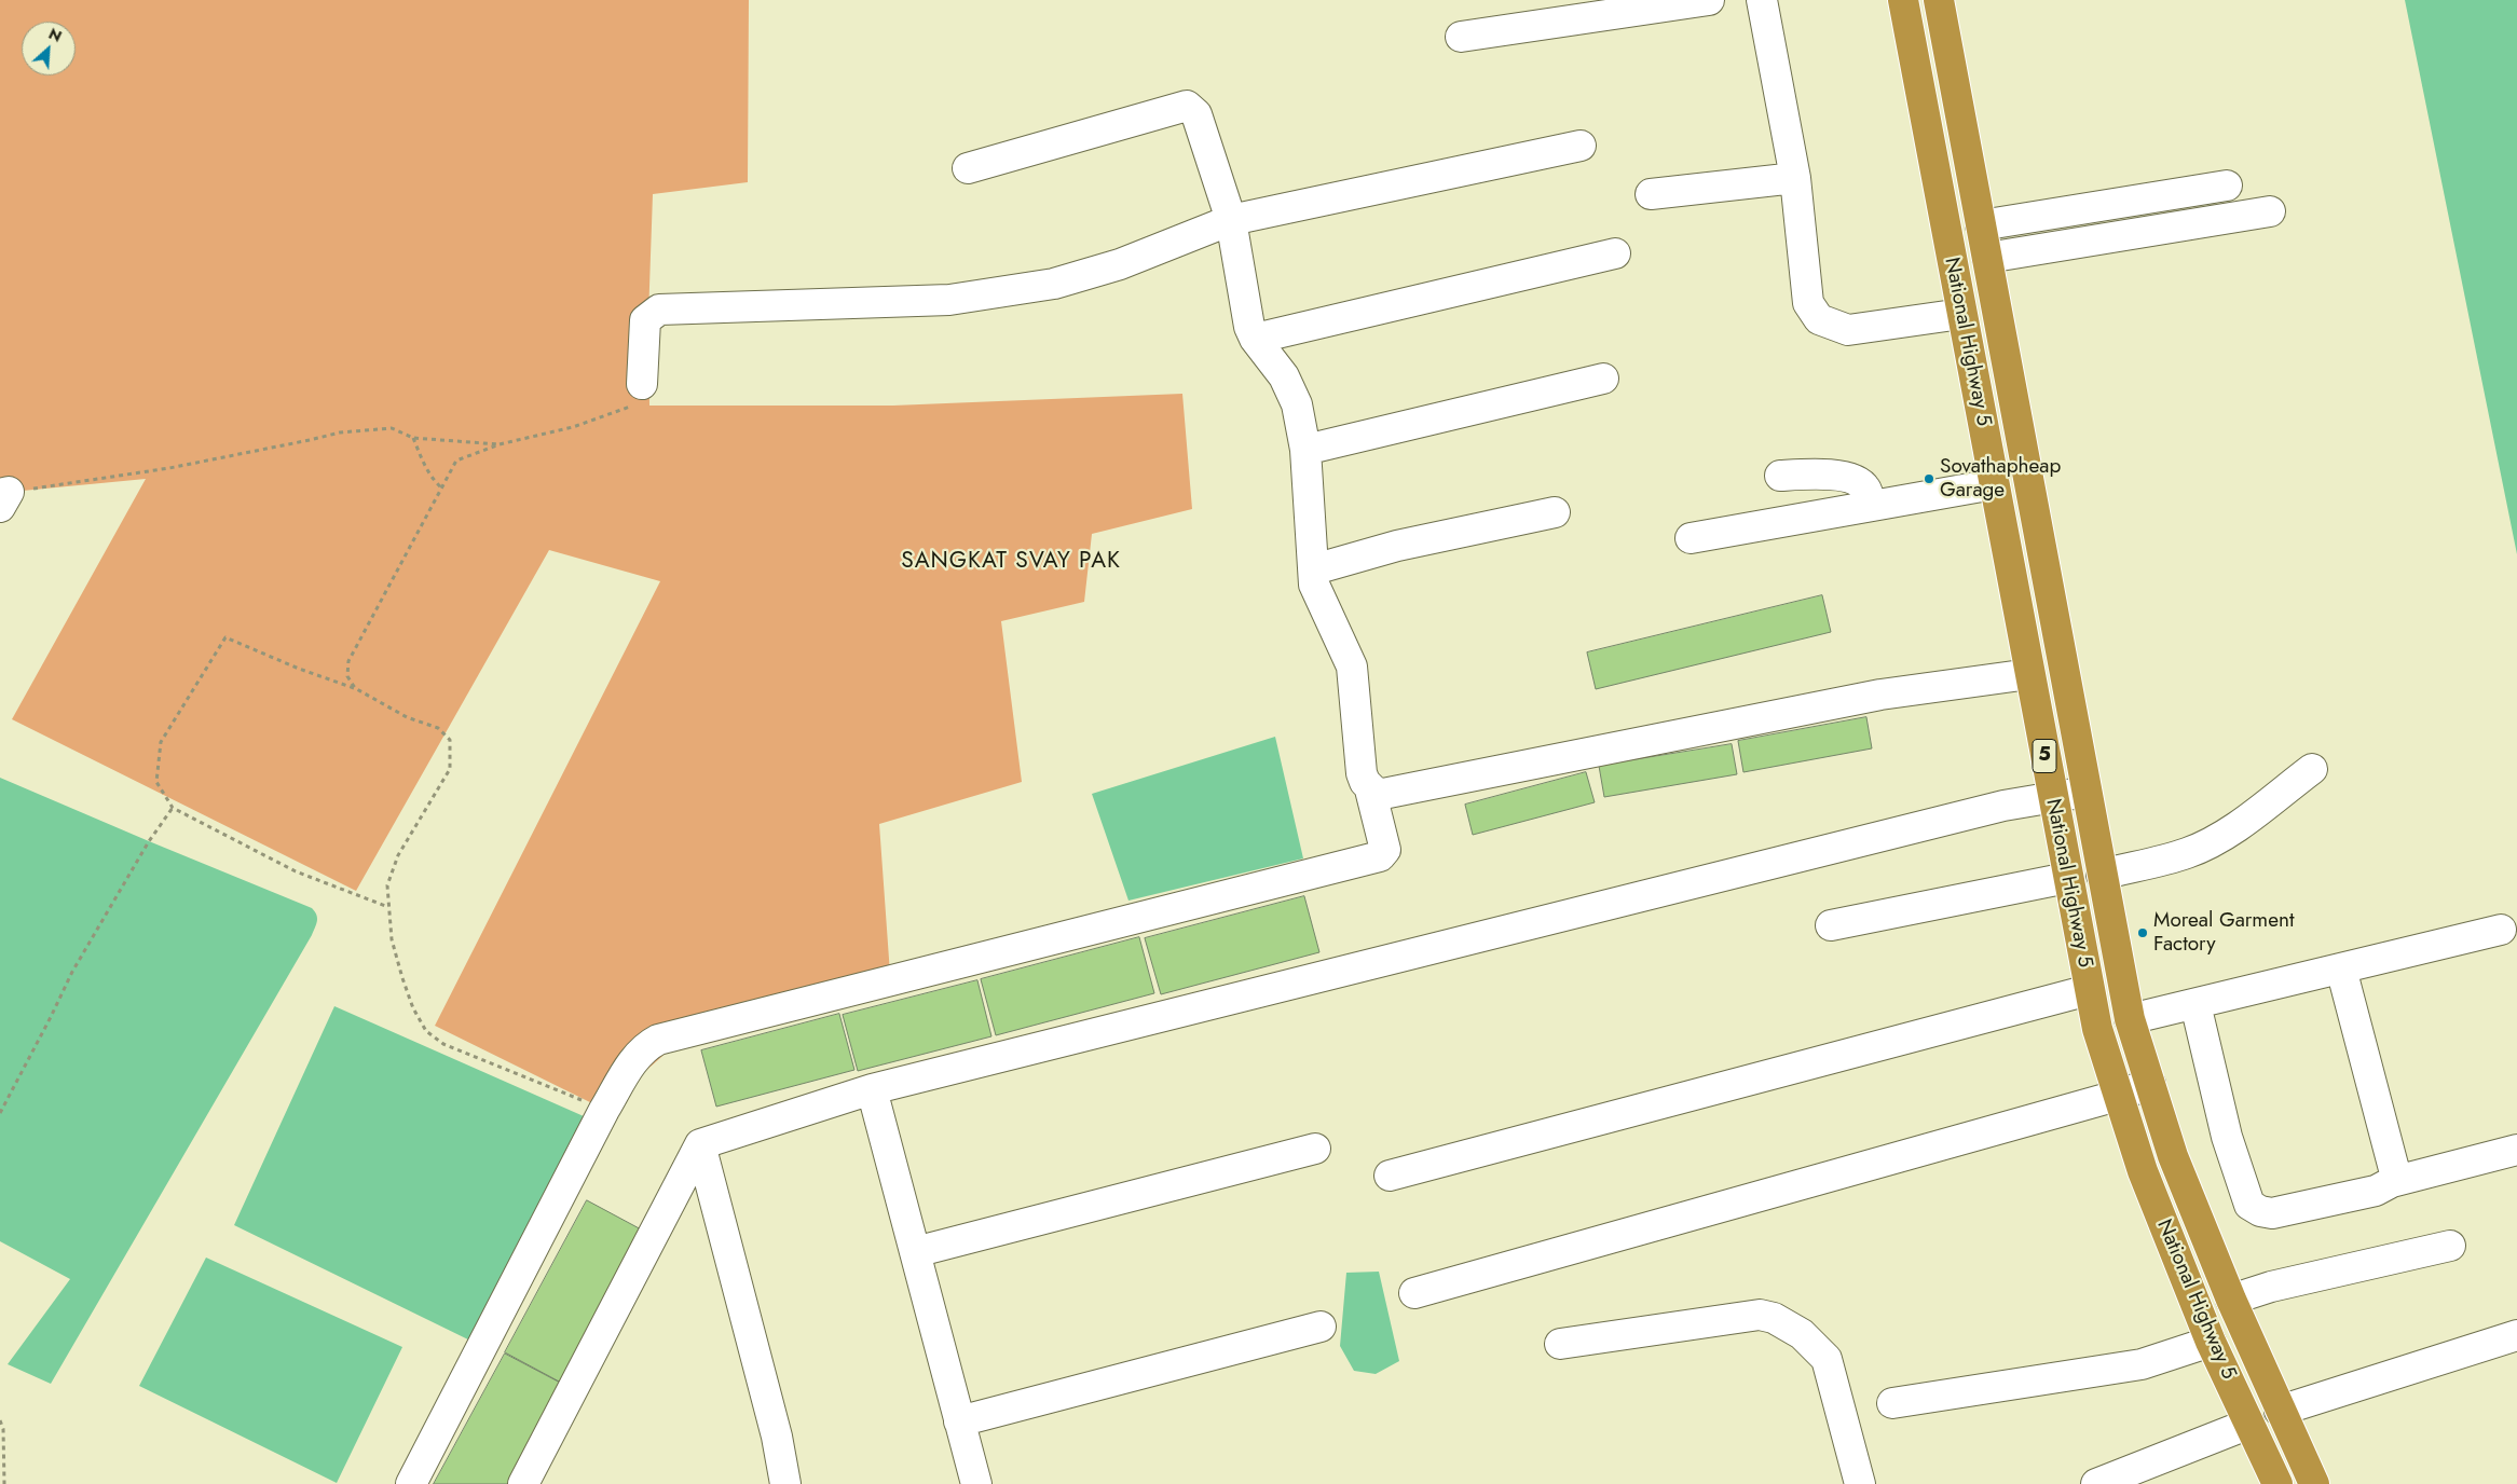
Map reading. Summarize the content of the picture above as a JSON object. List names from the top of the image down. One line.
{"streets":{"highway":["National Highway 5","5"]},"districts":["SANGKAT SVAY PAK"],"places":["Sovathapheap Garage","Moreal Garment Factory"],"north":"top right"}
